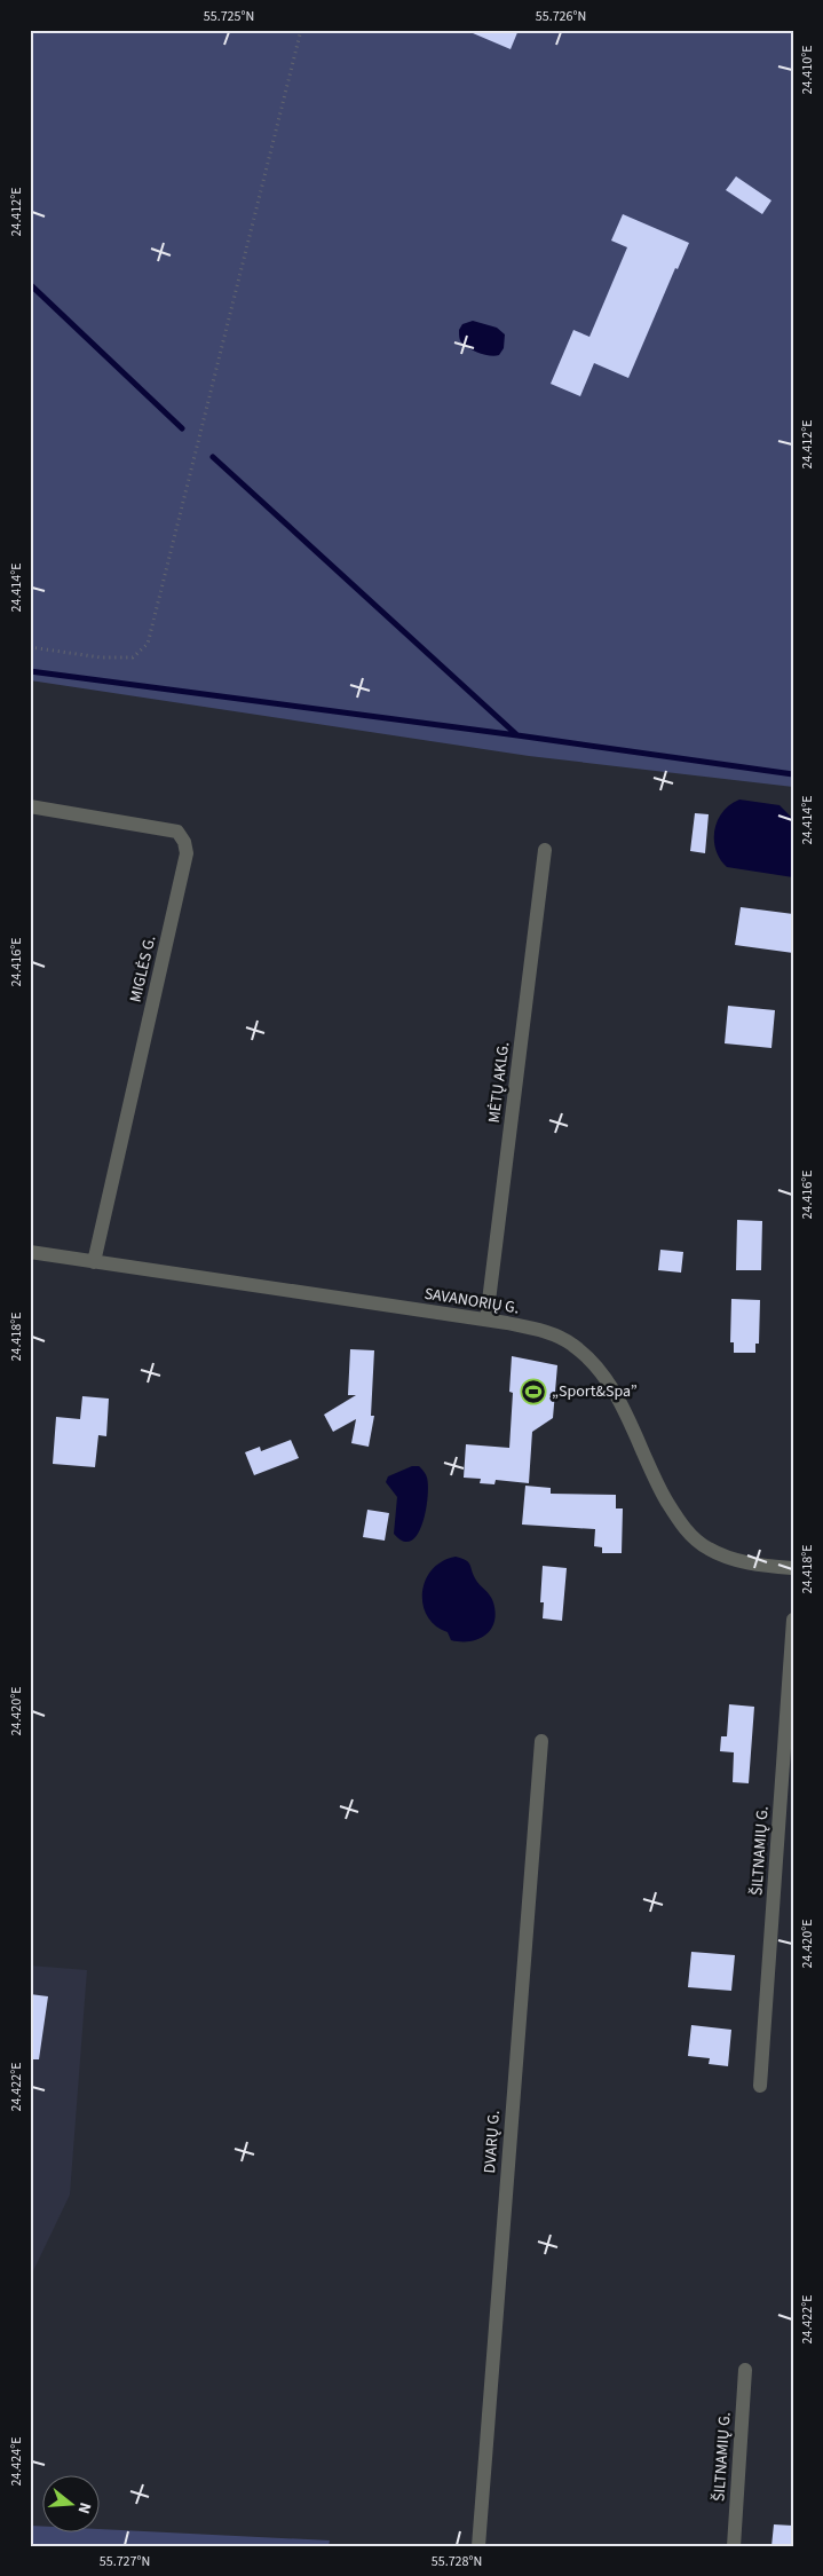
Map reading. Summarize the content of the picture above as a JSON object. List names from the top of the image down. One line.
{"streets":{"street":["MIGLĖS G.","MĖTŲ AKLG.","SAVANORIŲ G.","ŠILTNAMIŲ G.","DVARŲ G."]},"crossings":[["MIGLĖS G.","SAVANORIŲ G."],["MĖTŲ AKLG.","SAVANORIŲ G."]],"places":{"sports":["„Sport&Spa”"]},"north":"right","coordinates":["55.725°N","55.726°N","24.410°E","24.412°E","24.414°E","24.416°E","24.418°E","24.420°E","24.422°E","24.424°E","55.727°N","55.728°N"]}
